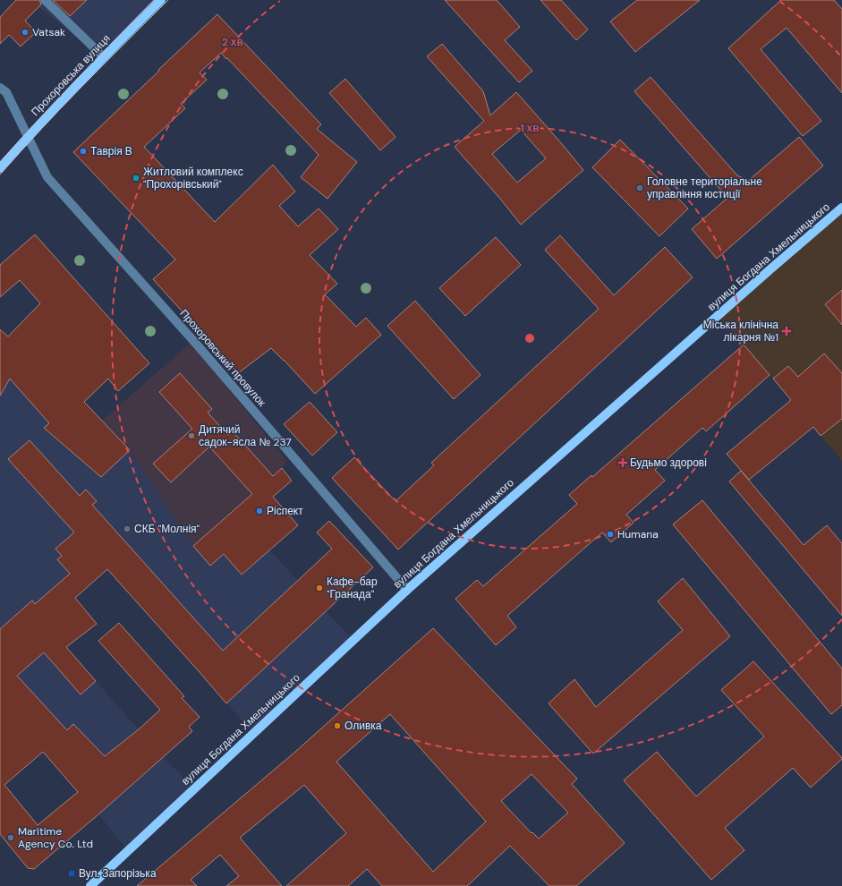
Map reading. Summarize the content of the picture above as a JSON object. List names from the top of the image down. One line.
{"streets":{"main road":["Прохоровська вулиця","вулиця Богдана Хмельницького"],"street":["Прохоровський провулок"]},"crossings":[["Прохоровська вулиця","Прохоровський провулок"],["вулиця Богдана Хмельницького","Прохоровський провулок"]],"places":{"other":["Vatsak","Таврія В","Житловий комплекс \"Прохорівський\"","Головне територіальне управління юстиції","Дитячий садок-ясла № 237","Ріспект","СКБ \"Молнія\"","Humana","Кафе-бар \"Гранада\"","Оливка","Maritime Agency Co. Ltd"],"health":["Міська клінічна лікарня №1","Будьмо здорові"],"transit":["Вул. Запорізька"]},"rings":["2 хв","1 хв"]}
